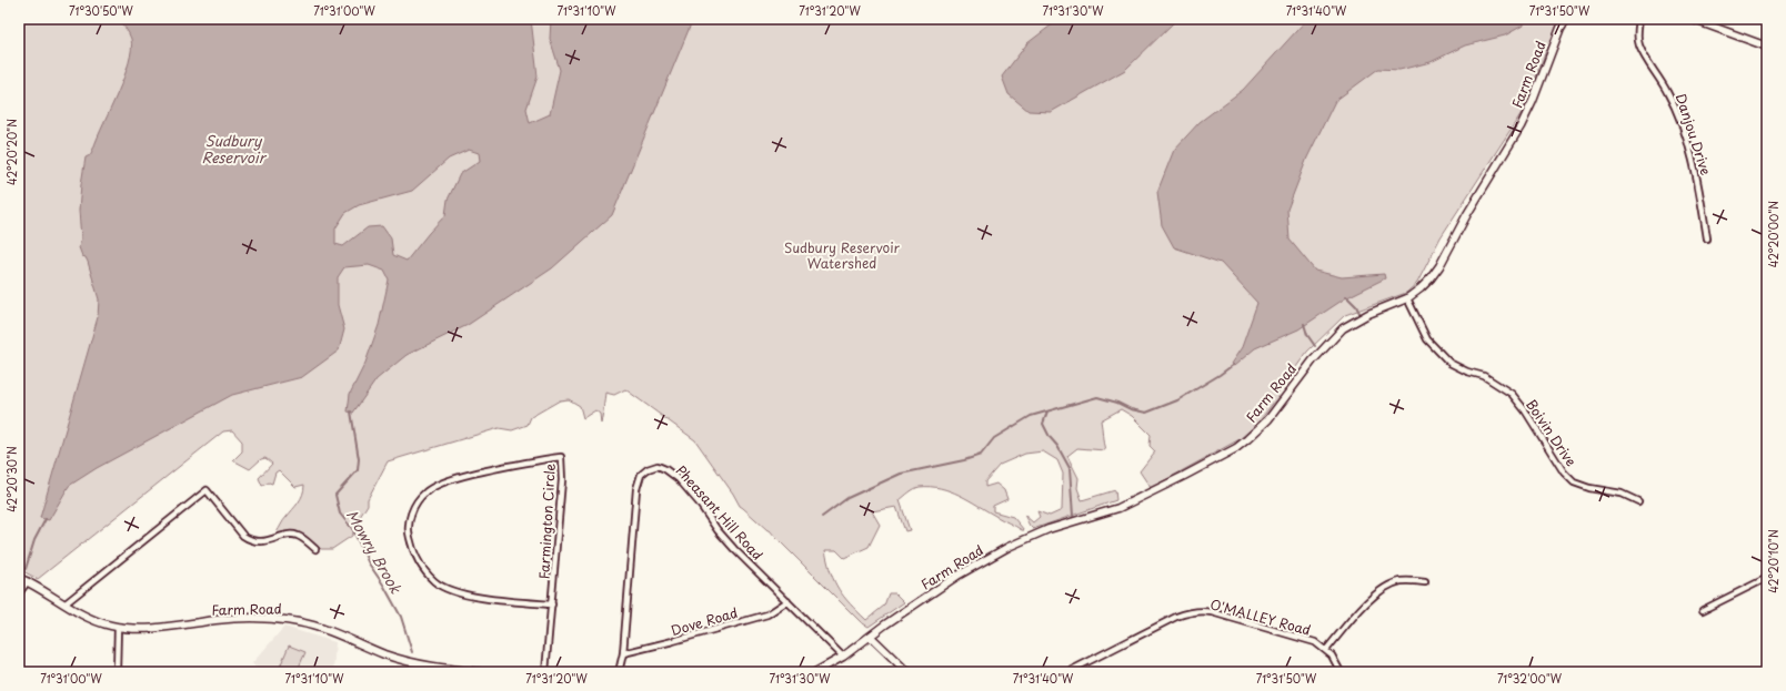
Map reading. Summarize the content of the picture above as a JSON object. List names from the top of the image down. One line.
{"streets":{"street":["Farm Road","Danjou Drive","Boivin Drive","Pheasant Hill Road","Farmington Circle","O'MALLEY Road","Dove Road"]},"crossings":[["Farm Road","Boivin Drive"],["Farm Road","Pheasant Hill Road"],["Pheasant Hill Road","Dove Road"]],"water":["Sudbury Reservoir","Mowry Brook"],"parks":["Sudbury Reservoir Watershed"],"coordinates":["71°30'50\"W","71°31'00\"W","71°31'10\"W","71°31'20\"W","71°31'30\"W","71°31'40\"W","71°31'50\"W","42°20'20\"N","42°20'00\"N","42°20'30\"N","42°20'10\"N","71°32'00\"W"]}
